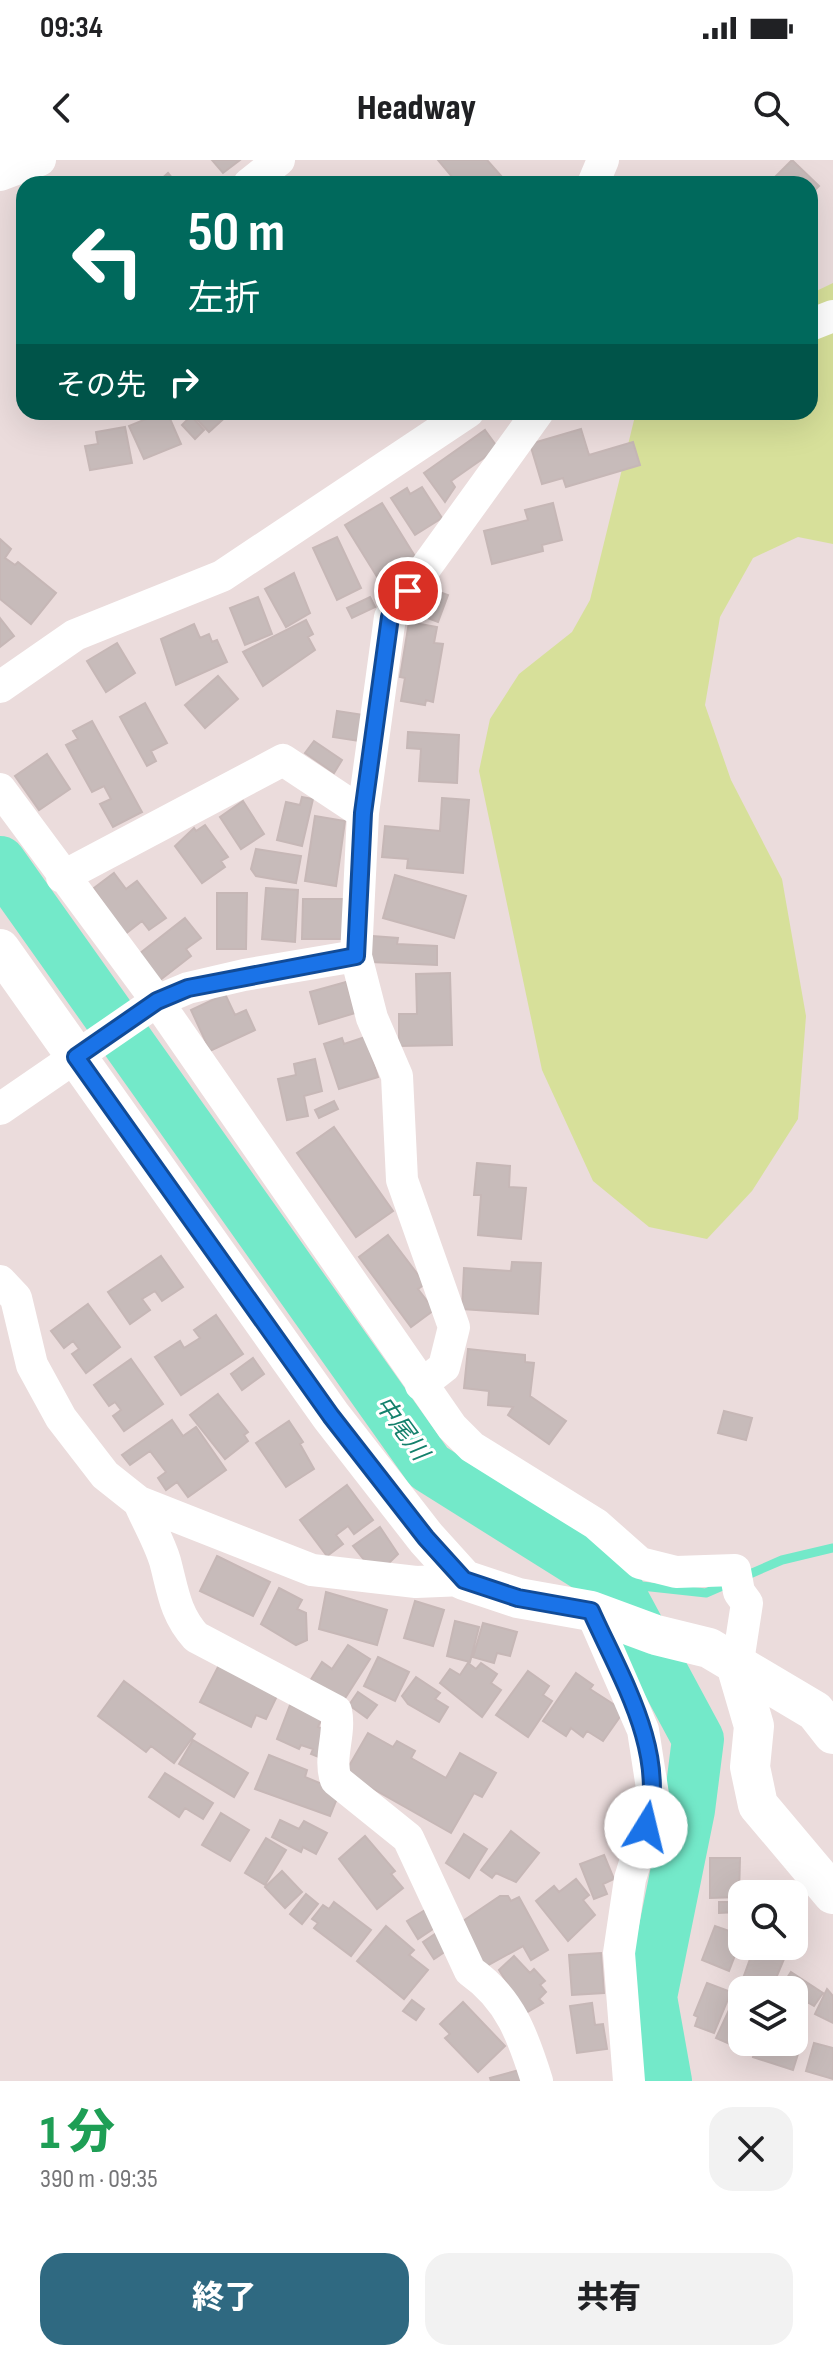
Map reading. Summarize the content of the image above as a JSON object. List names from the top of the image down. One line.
{"water":["中尾川"],"page":{"status":"09:34","header":"Headway","turn":["50 m","左折"],"then":"その先","heading":["1 分","390 m · 09:35"],"buttons":["終了","共有"]}}
